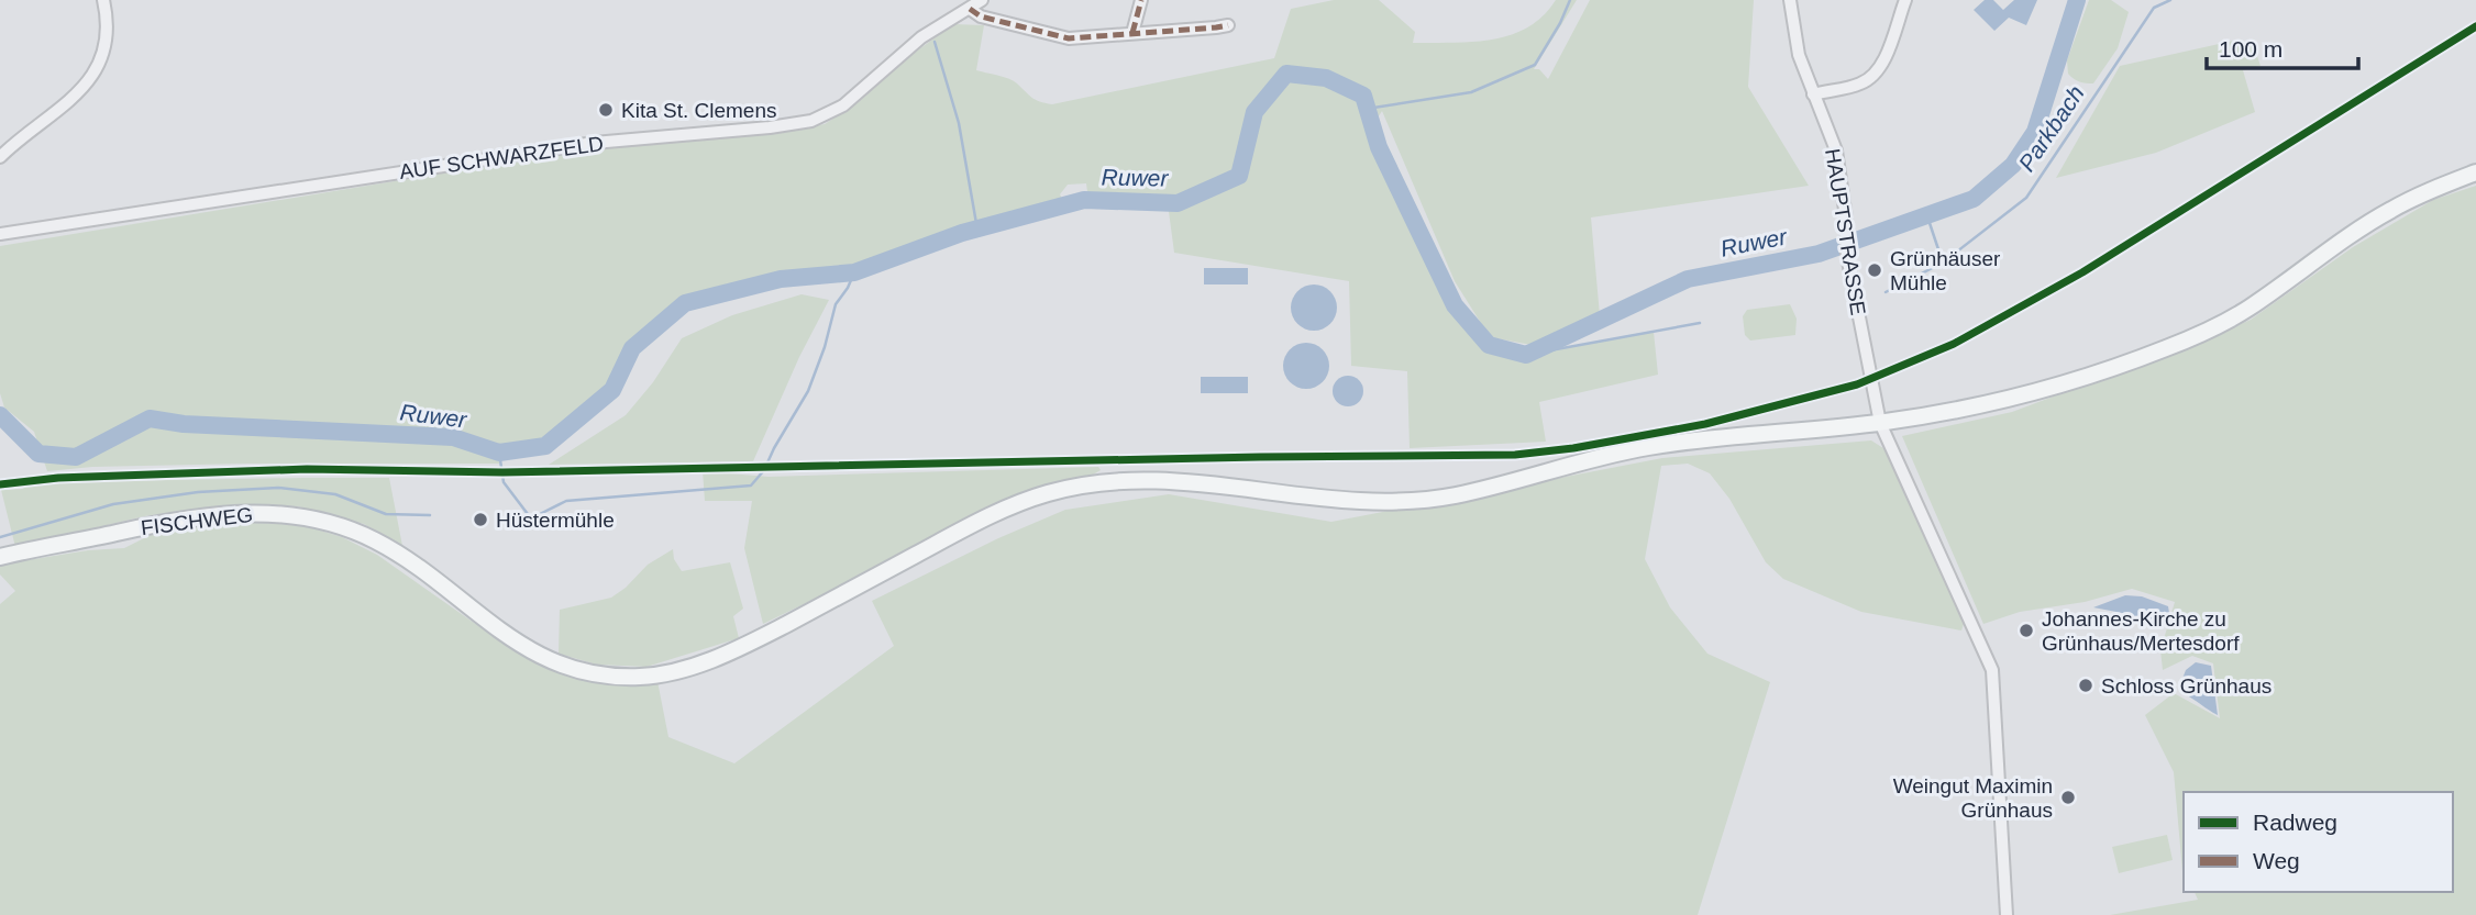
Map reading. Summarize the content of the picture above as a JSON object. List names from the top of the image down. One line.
{"streets":{"main road":["FISCHWEG"],"street":["AUF SCHWARZFELD","HAUPTSTRASSE"]},"crossings":[["HAUPTSTRASSE","FISCHWEG"]],"water":["Parkbach","Ruwer"],"places":["Kita St. Clemens","Grünhäuser Mühle","Hüstermühle","Johannes-Kirche zu Grünhaus/Mertesdorf","Schloss Grünhaus","Weingut Maximin Grünhaus"],"legend":["Radweg","Weg"],"scale_bar":"100 m"}
